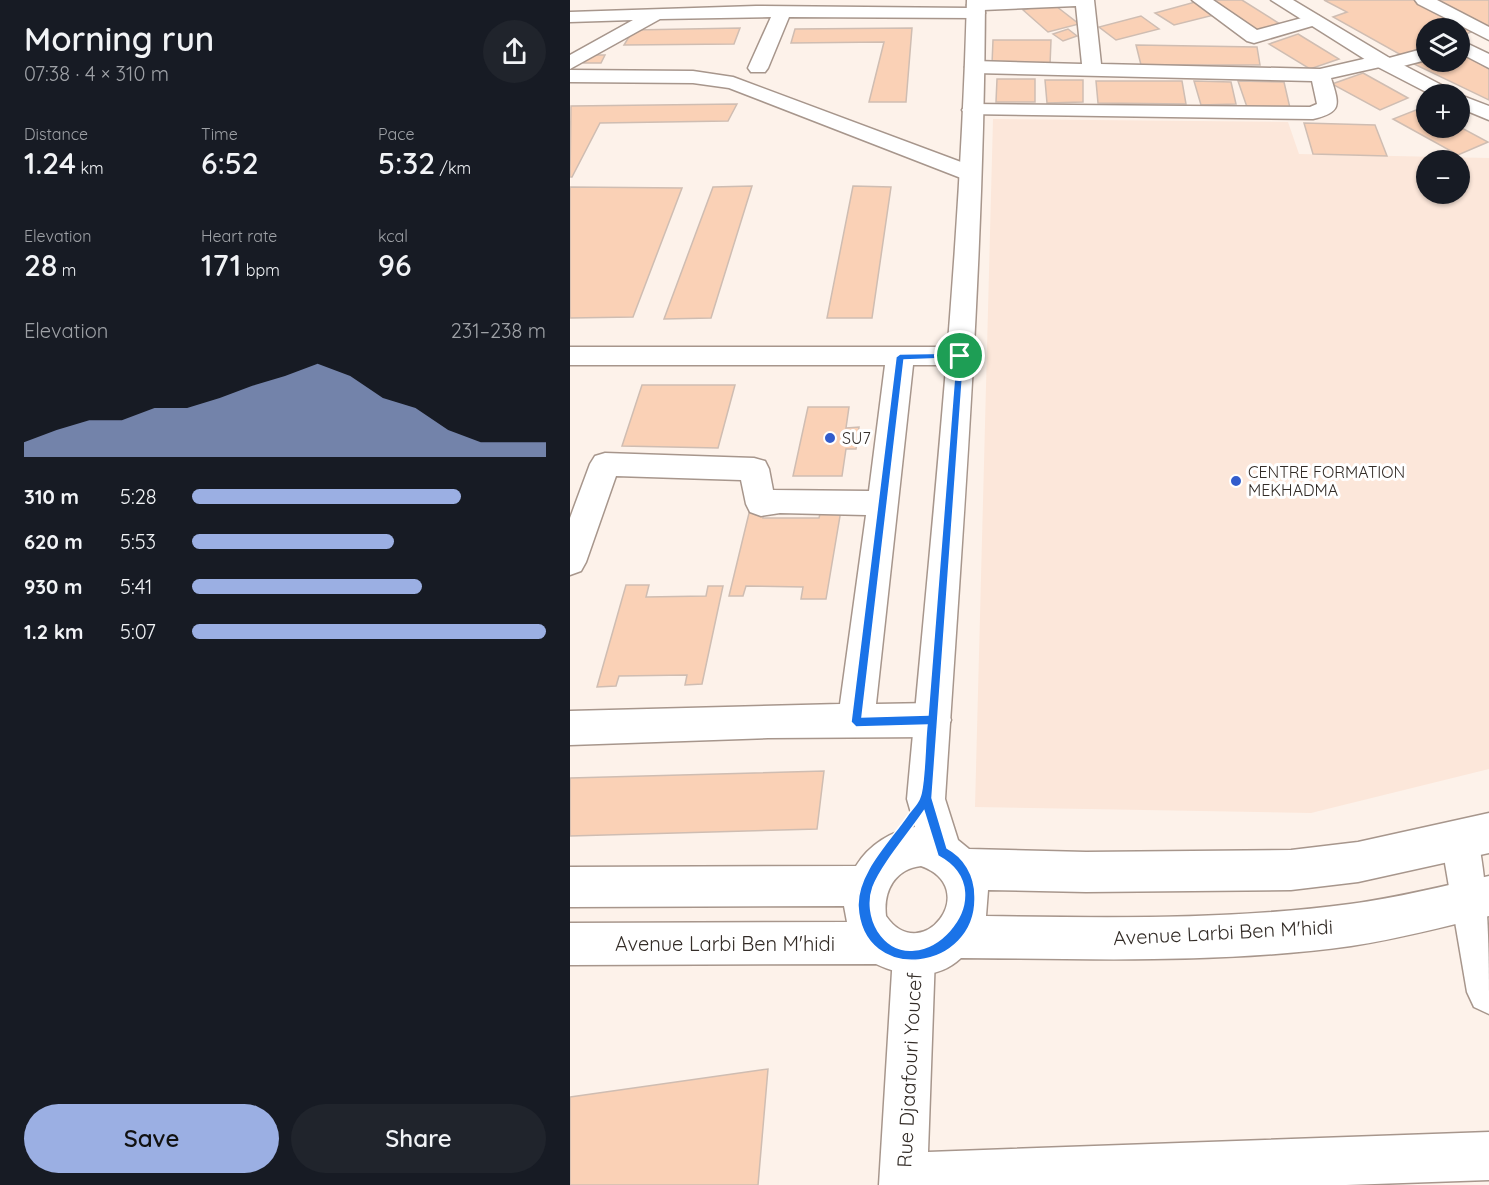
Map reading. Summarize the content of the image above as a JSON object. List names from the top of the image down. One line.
{"streets":{"street":["Avenue Larbi Ben M'hidi","Rue Djaafouri Youcef"]},"crossings":[["Avenue Larbi Ben M'hidi","Rue Djaafouri Youcef"]],"places":["SU7","CENTRE FORMATION MEKHADMA"],"page":{"heading":["Morning run","07:38 · 4 × 310 m"],"map_buttons":["+","−"],"stats":[["Distance","1.24 km"],["Time","6:52"],["Pace","5:32 /km"],["Elevation","28 m"],["Heart rate","171 bpm"],["kcal","96"]],"chart":["Elevation","231–238 m"],"list":[{"name":"310 m","note":"5:28"},{"name":"620 m","note":"5:53"},{"name":"930 m","note":"5:41"},{"name":"1.2 km","note":"5:07"}],"buttons":["Save","Share"]}}
